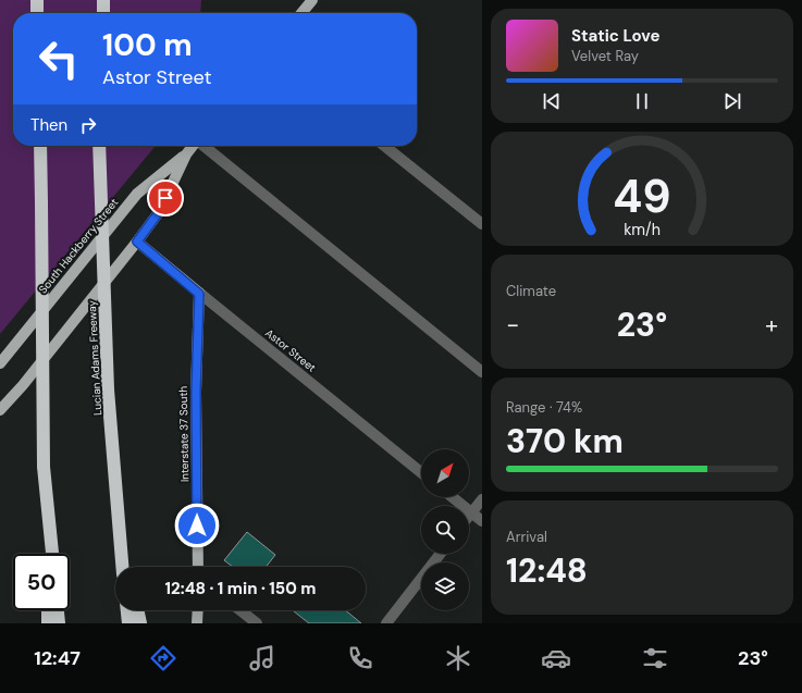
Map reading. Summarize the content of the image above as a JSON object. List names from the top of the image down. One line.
{"streets":{"highway":["Lucian Adams Freeway"],"main road":["South Hackberry Street","Astor Street","Interstate 37 South"]},"crossings":[["South Hackberry Street","Astor Street"],["Astor Street","Interstate 37 South"]],"north":"top right","page":{"turn":["100 m","Astor Street"],"song":["Static Love","Velvet Ray"],"then":"Then","tile":["Climate",["Range · 74%","370 km"],["Arrival","12:48"]],"heat":["−","23°","+"],"limit":"50","trip":"12:48 · 1 min · 150 m","tabs":["12:47","23°"],"gauge":["49","km/h"]}}
